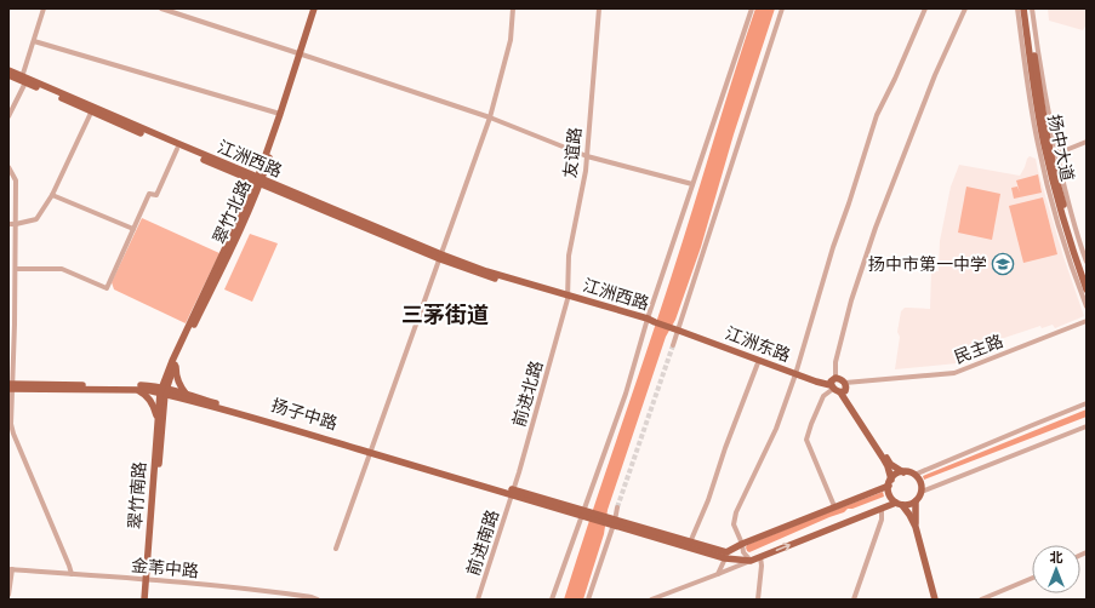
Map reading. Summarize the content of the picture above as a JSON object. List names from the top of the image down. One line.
{"streets":{"main road":["扬中大道","江洲西路","翠竹北路","江洲东路","扬子中路","翠竹南路"],"street":["友谊路","民主路","前进北路","前进南路","金苇中路"]},"crossings":[["友谊路","江洲西路"],["友谊路","前进北路"],["江洲西路","翠竹北路"],["江洲西路","江洲东路"],["江洲西路","前进北路"],["翠竹北路","扬子中路"],["翠竹北路","翠竹南路"],["江洲东路","民主路"],["前进北路","扬子中路"],["前进北路","前进南路"],["扬子中路","翠竹南路"],["扬子中路","前进南路"],["翠竹南路","金苇中路"]],"districts":["三茅街道"],"places":{"school or university":["扬中市第一中学"]},"north":"top"}
